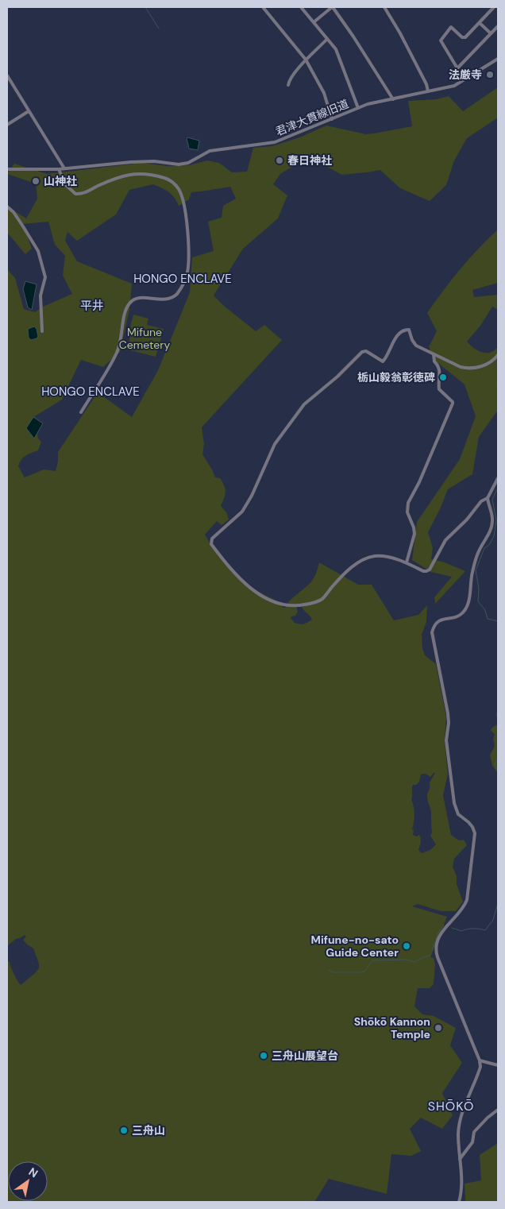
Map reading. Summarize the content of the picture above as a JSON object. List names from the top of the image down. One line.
{"streets":{"street":["君津大貫線旧道"]},"districts":["HONGO ENCLAVE","平井","HONGO ENCLAVE","SHŌKŌ"],"parks":["Mifune Cemetery"],"places":["法厳寺","春日神社","山神社","栃山毅翁彰徳碑","Mifune-no-sato Guide Center","Shōkō Kannon Temple","三舟山展望台","三舟山"],"north":"top right"}
